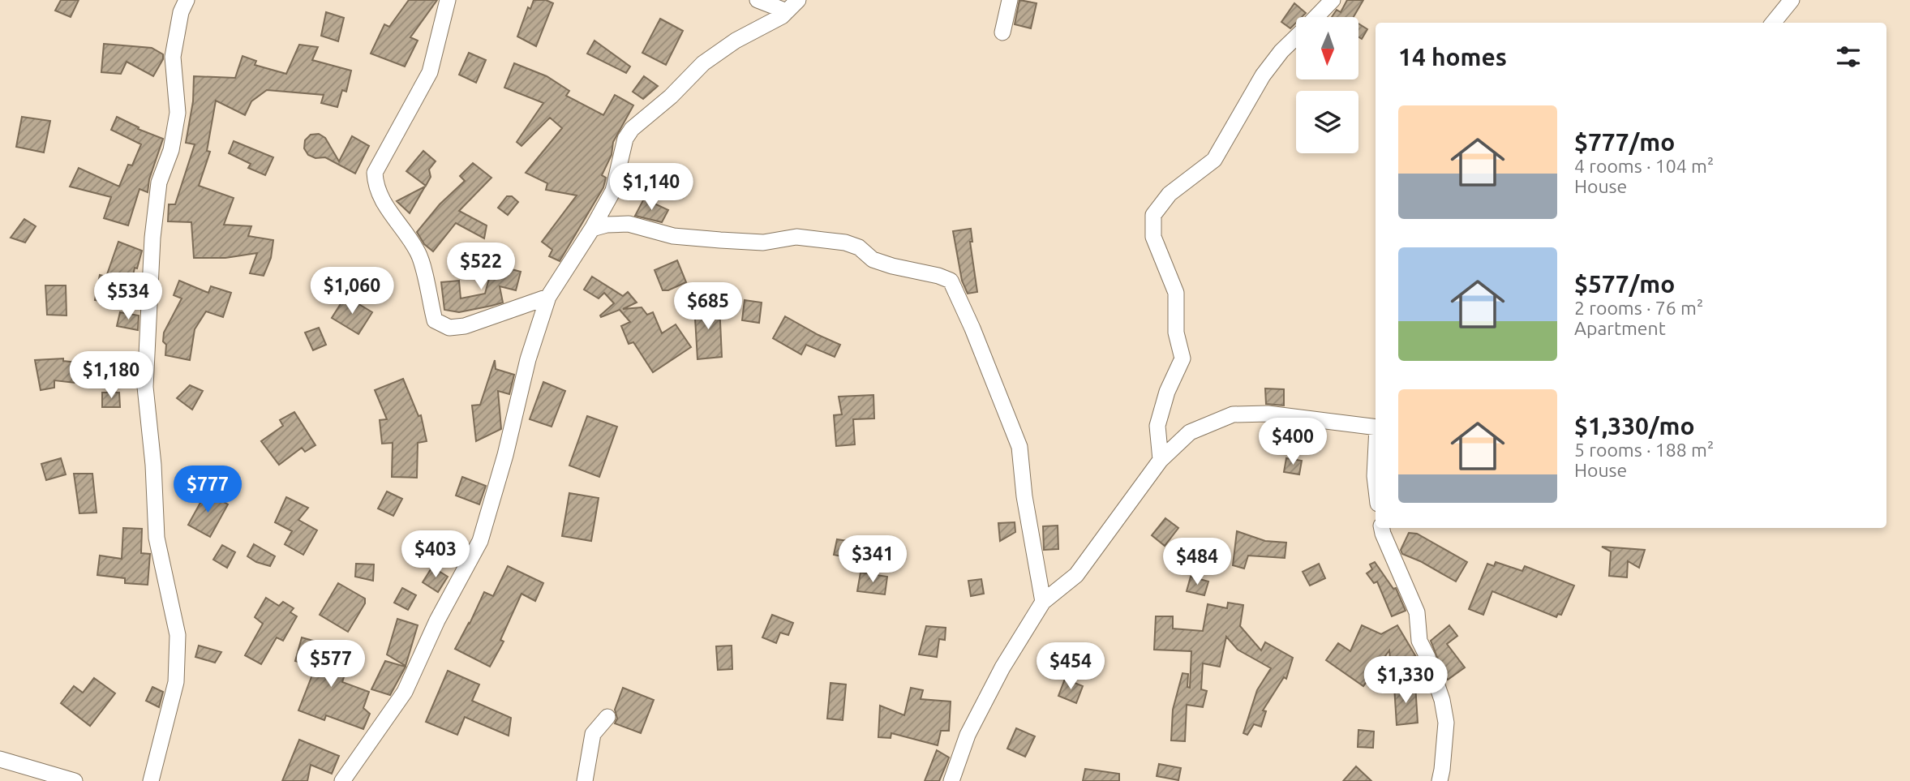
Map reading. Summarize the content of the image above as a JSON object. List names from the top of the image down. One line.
{"north":"bottom","page":{"heading":"14 homes","list":[{"name":"$777/mo","note":"4 rooms · 104 m² · House"},{"name":"$577/mo","note":"2 rooms · 76 m² · Apartment"},{"name":"$1,330/mo","note":"5 rooms · 188 m² · House"}],"price":["$1,140","$522","$1,060","$534","$685","$1,180","$400","$777","$403","$341","$484","$577","$454","$1,330"]}}
